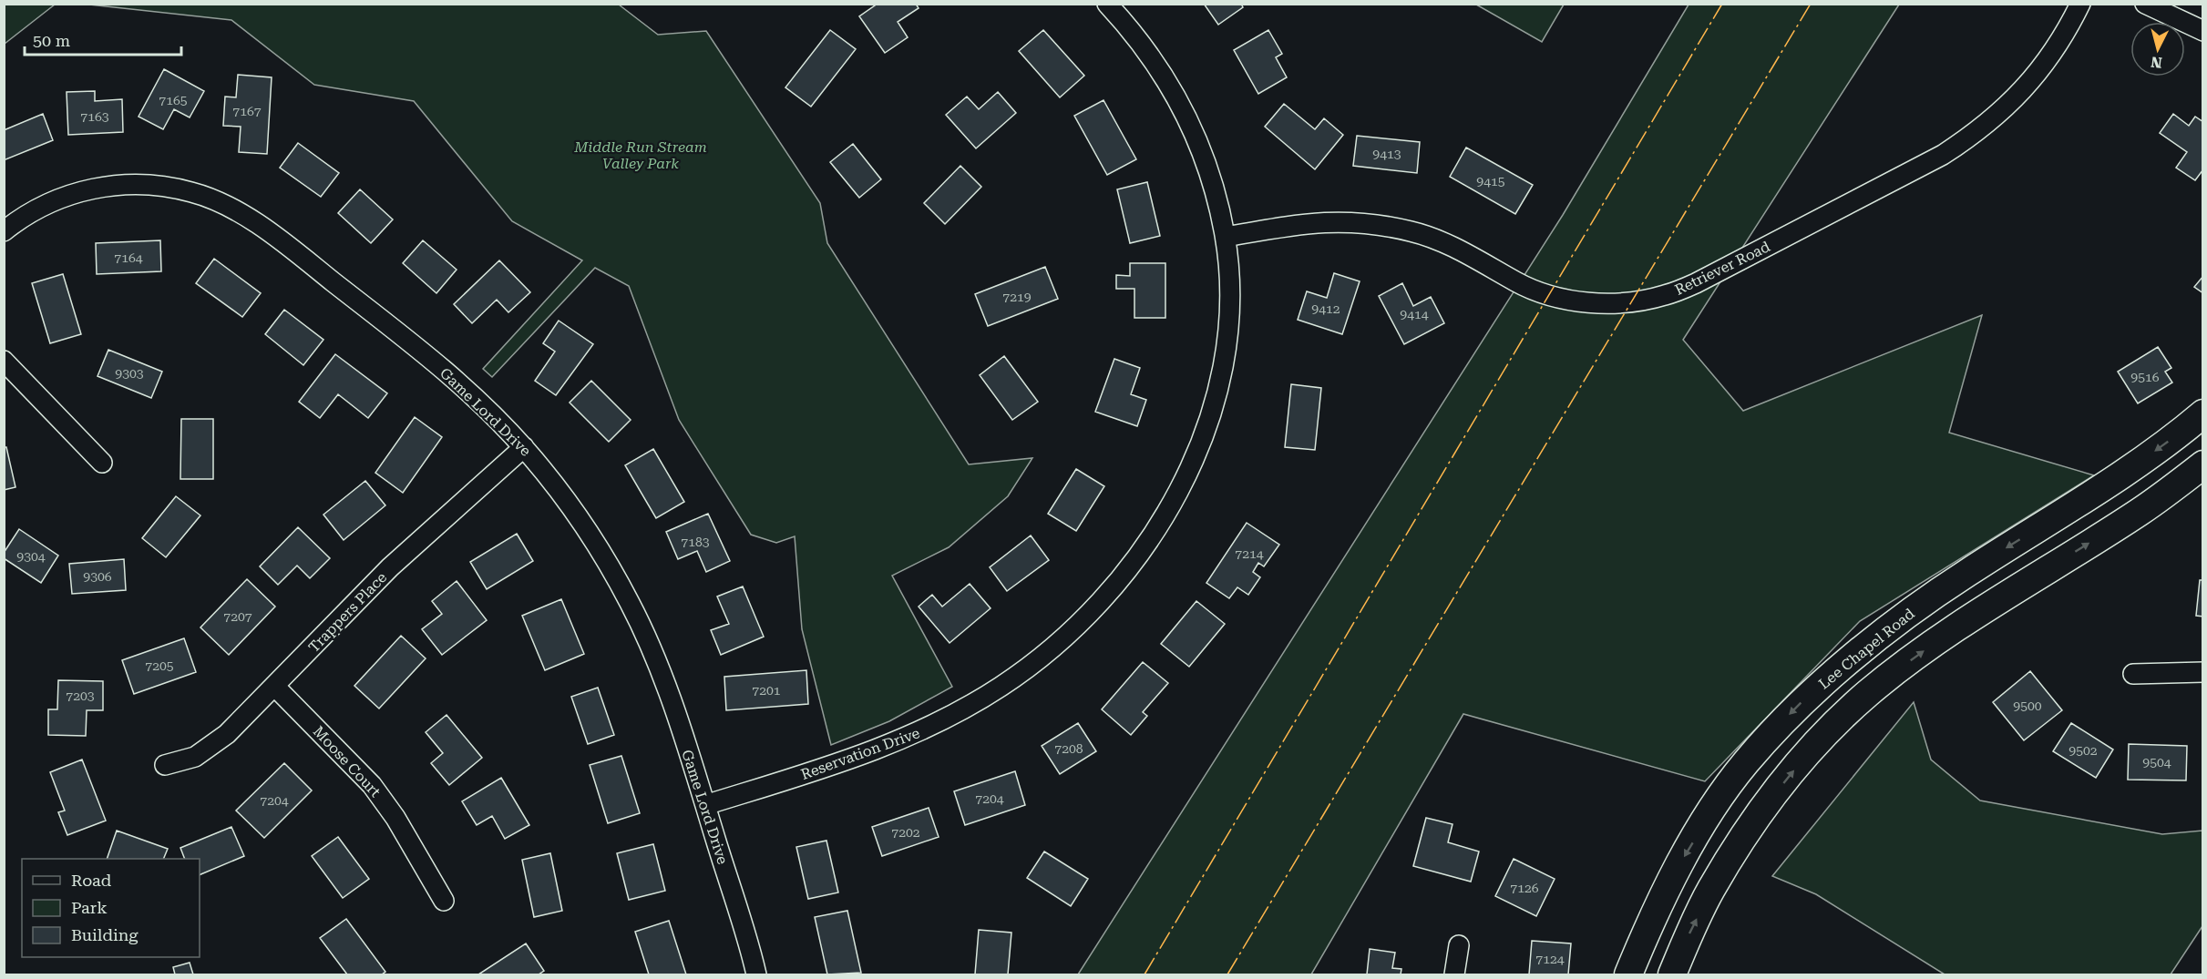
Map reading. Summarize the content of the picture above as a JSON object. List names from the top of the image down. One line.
{"streets":{"main road":["Lee Chapel Road"],"street":["Retriever Road","Game Lord Drive","Trappers Place","Reservation Drive","Moose Court"]},"crossings":[["Retriever Road","Reservation Drive"],["Game Lord Drive","Trappers Place"],["Game Lord Drive","Reservation Drive"],["Trappers Place","Moose Court"]],"parks":["Middle Run Stream Valley Park"],"house_numbers":["7165","7167","7163","9413","9415","7164","7219","9412","9414","9303","9516","7183","7214","9304","9306","7207","7205","7201","7203","9500","7208","9502","9504","7204","7204","7202","7126","7124"],"legend":["Road","Park","Building"],"scale_bar":"50 m","north":"bottom"}
